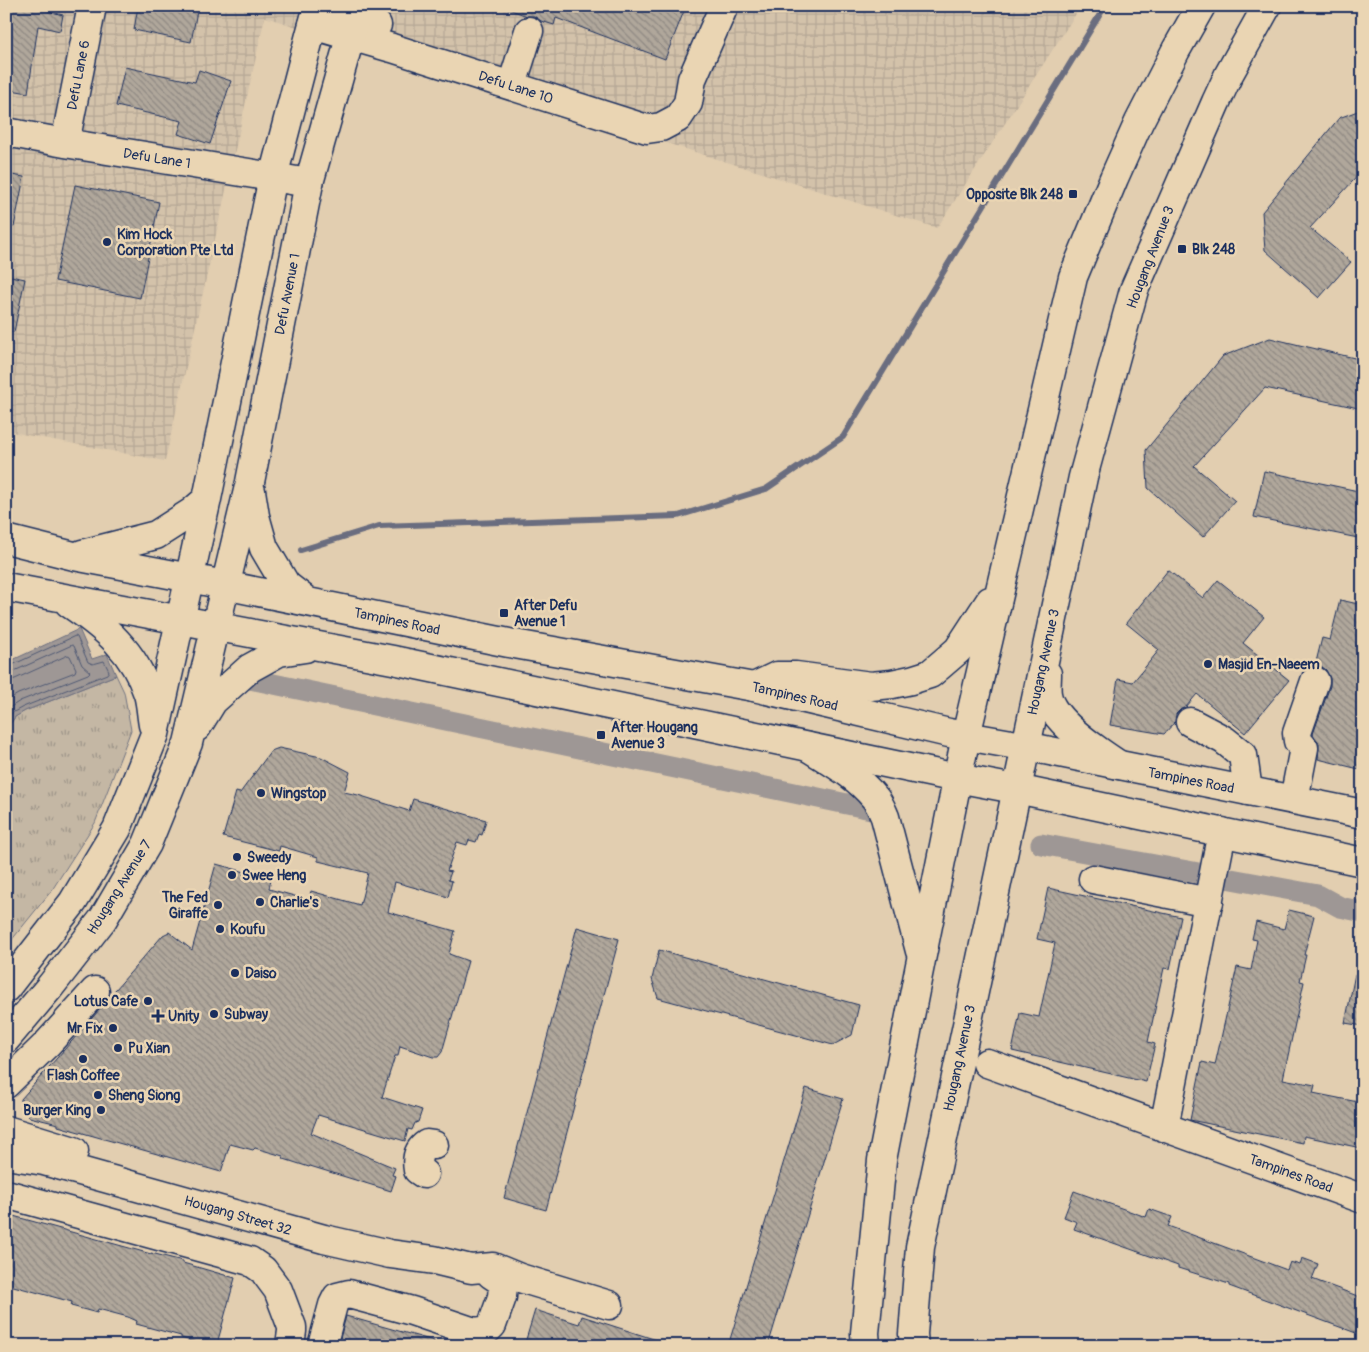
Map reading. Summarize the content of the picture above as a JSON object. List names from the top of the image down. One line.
{"streets":{"main road":["Defu Lane 6","Defu Lane 10","Defu Lane 1","Hougang Avenue 3","Defu Avenue 1","Tampines Road","Hougang Avenue 7","Hougang Street 32"]},"crossings":[["Defu Lane 6","Defu Lane 1"],["Defu Lane 10","Defu Avenue 1"],["Defu Lane 1","Defu Avenue 1"],["Hougang Avenue 3","Tampines Road"],["Defu Avenue 1","Tampines Road"]],"places":{"transit":["Opposite Blk 248","Blk 248","After Defu Avenue 1","After Hougang Avenue 3"],"other":["Kim Hock Corporation Pte Ltd","Masjid En-Naeem","Wingstop","Sweedy","Swee Heng","Charlie's","The Fed Giraffe","Koufu","Daiso","Lotus Cafe","Subway","Mr Fix","Pu Xian","Flash Coffee","Sheng Siong","Burger King"],"health":["Unity"]}}
